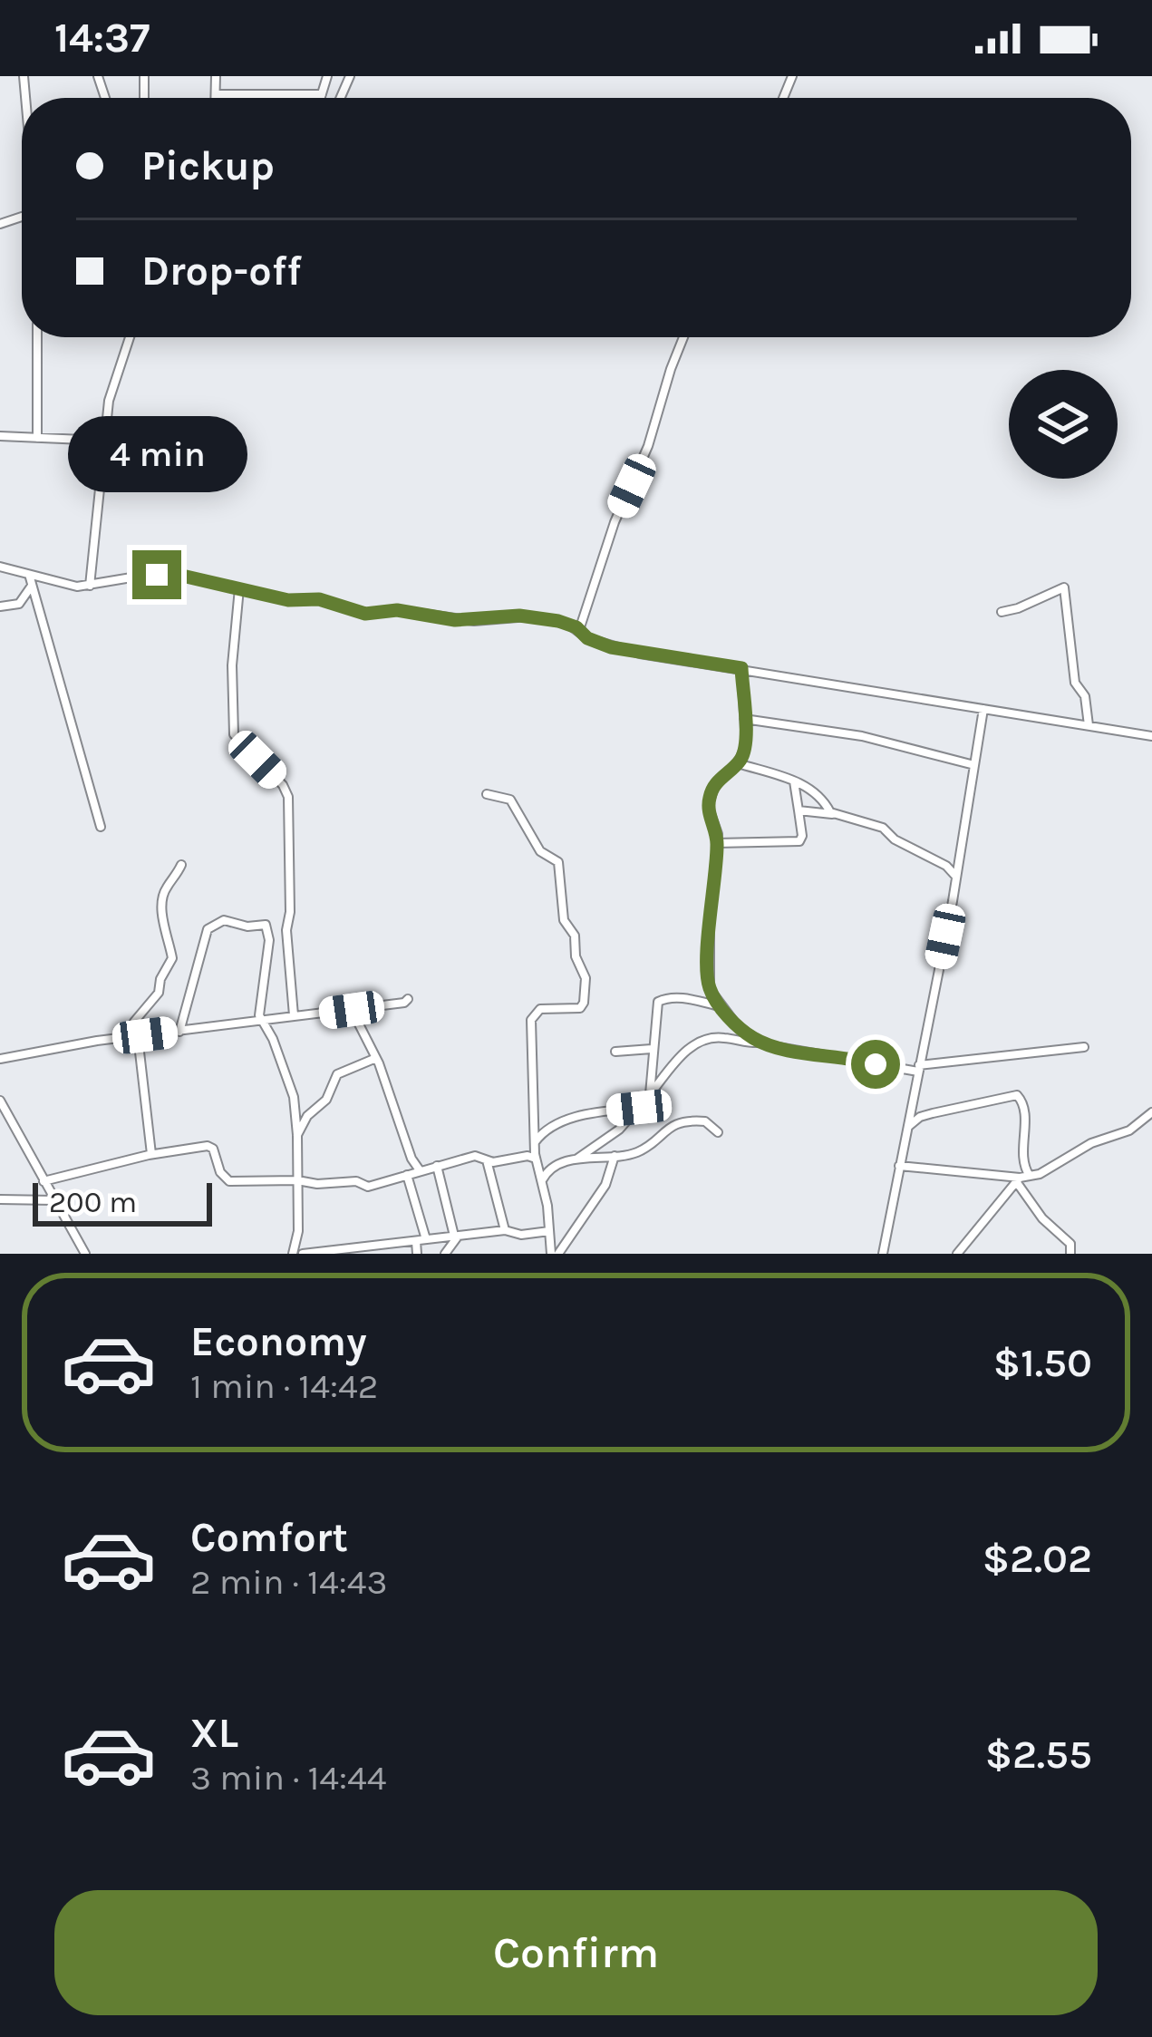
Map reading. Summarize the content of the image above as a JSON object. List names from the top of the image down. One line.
{"scale_bar":"200 m","page":{"status":"14:37","banner":["Pickup","Drop-off"],"bubble":"4 min","scale":"200 m","list":[{"name":"Economy","note":"1 min · 14:42","value":"$1.50"},{"name":"Comfort","note":"2 min · 14:43","value":"$2.02"},{"name":"XL","note":"3 min · 14:44","value":"$2.55"}],"buttons":"Confirm"}}
